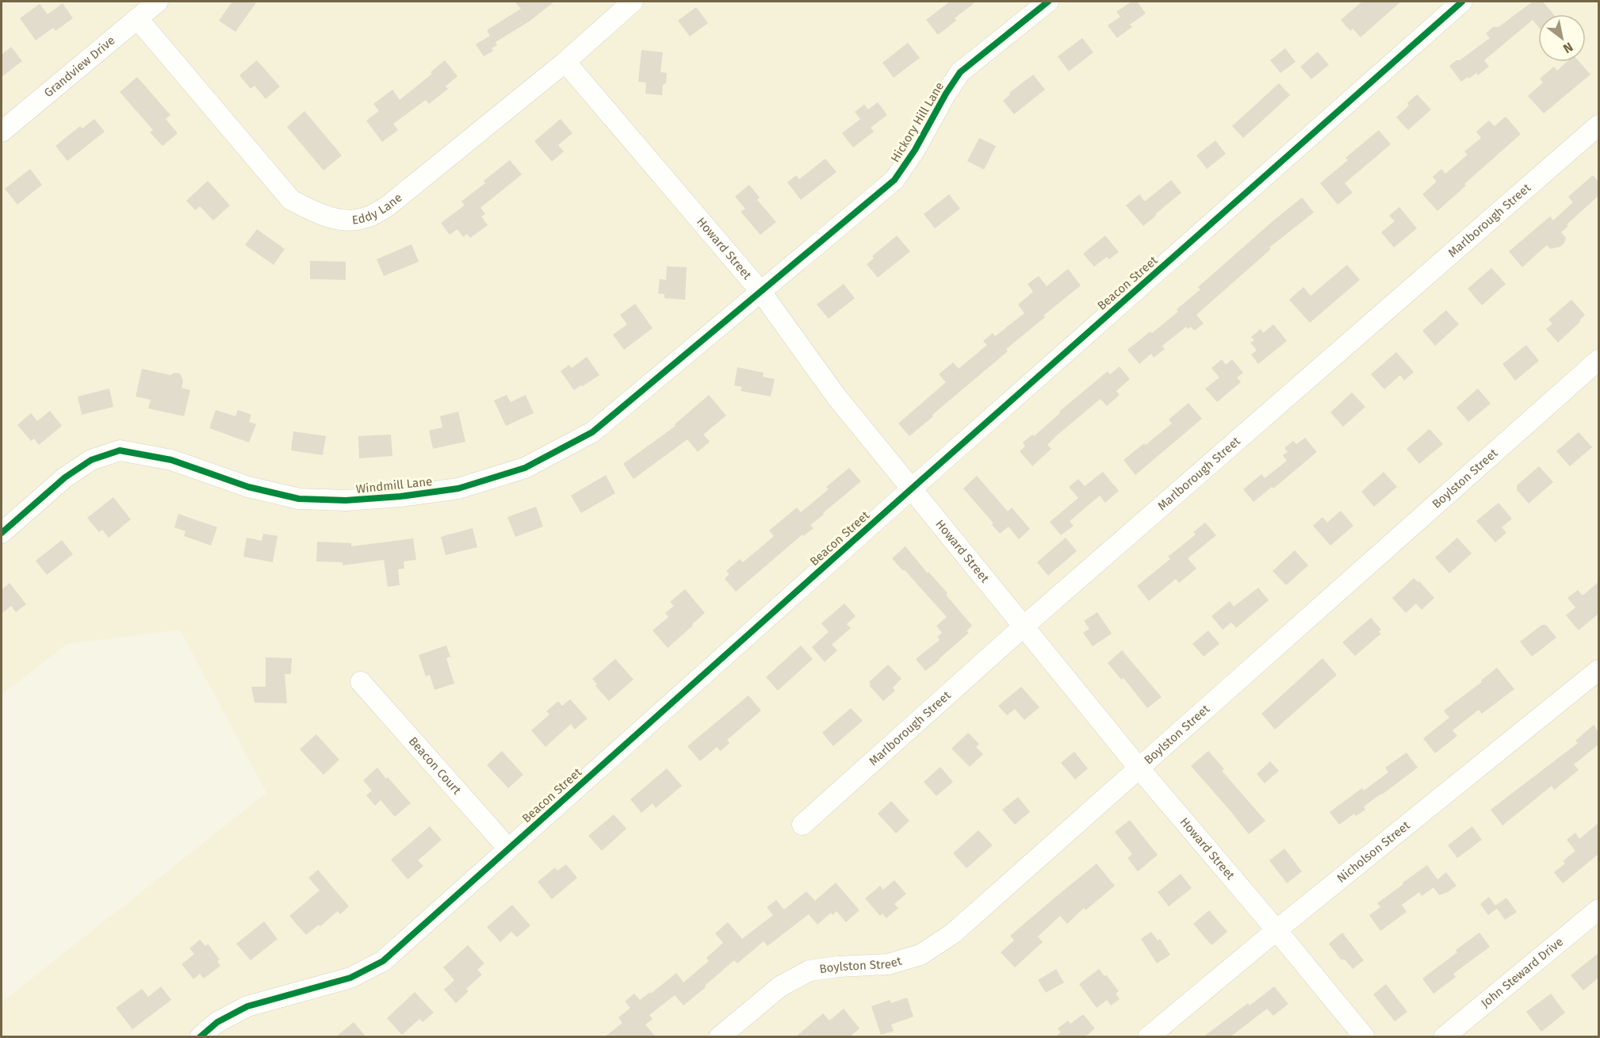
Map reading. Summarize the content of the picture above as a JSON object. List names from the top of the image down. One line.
{"streets":{"street":["Grandview Drive","Hickory Hill Lane","Eddy Lane","Marlborough Street","Howard Street","Beacon Street","Boylston Street","Windmill Lane","Beacon Court","Nicholson Street","John Steward Drive"]},"crossings":[["Grandview Drive","Eddy Lane"],["Hickory Hill Lane","Howard Street"],["Hickory Hill Lane","Windmill Lane"],["Eddy Lane","Howard Street"],["Marlborough Street","Howard Street"],["Howard Street","Beacon Street"],["Howard Street","Boylston Street"],["Howard Street","Windmill Lane"],["Howard Street","Nicholson Street"],["Beacon Street","Beacon Court"]],"north":"bottom right"}
